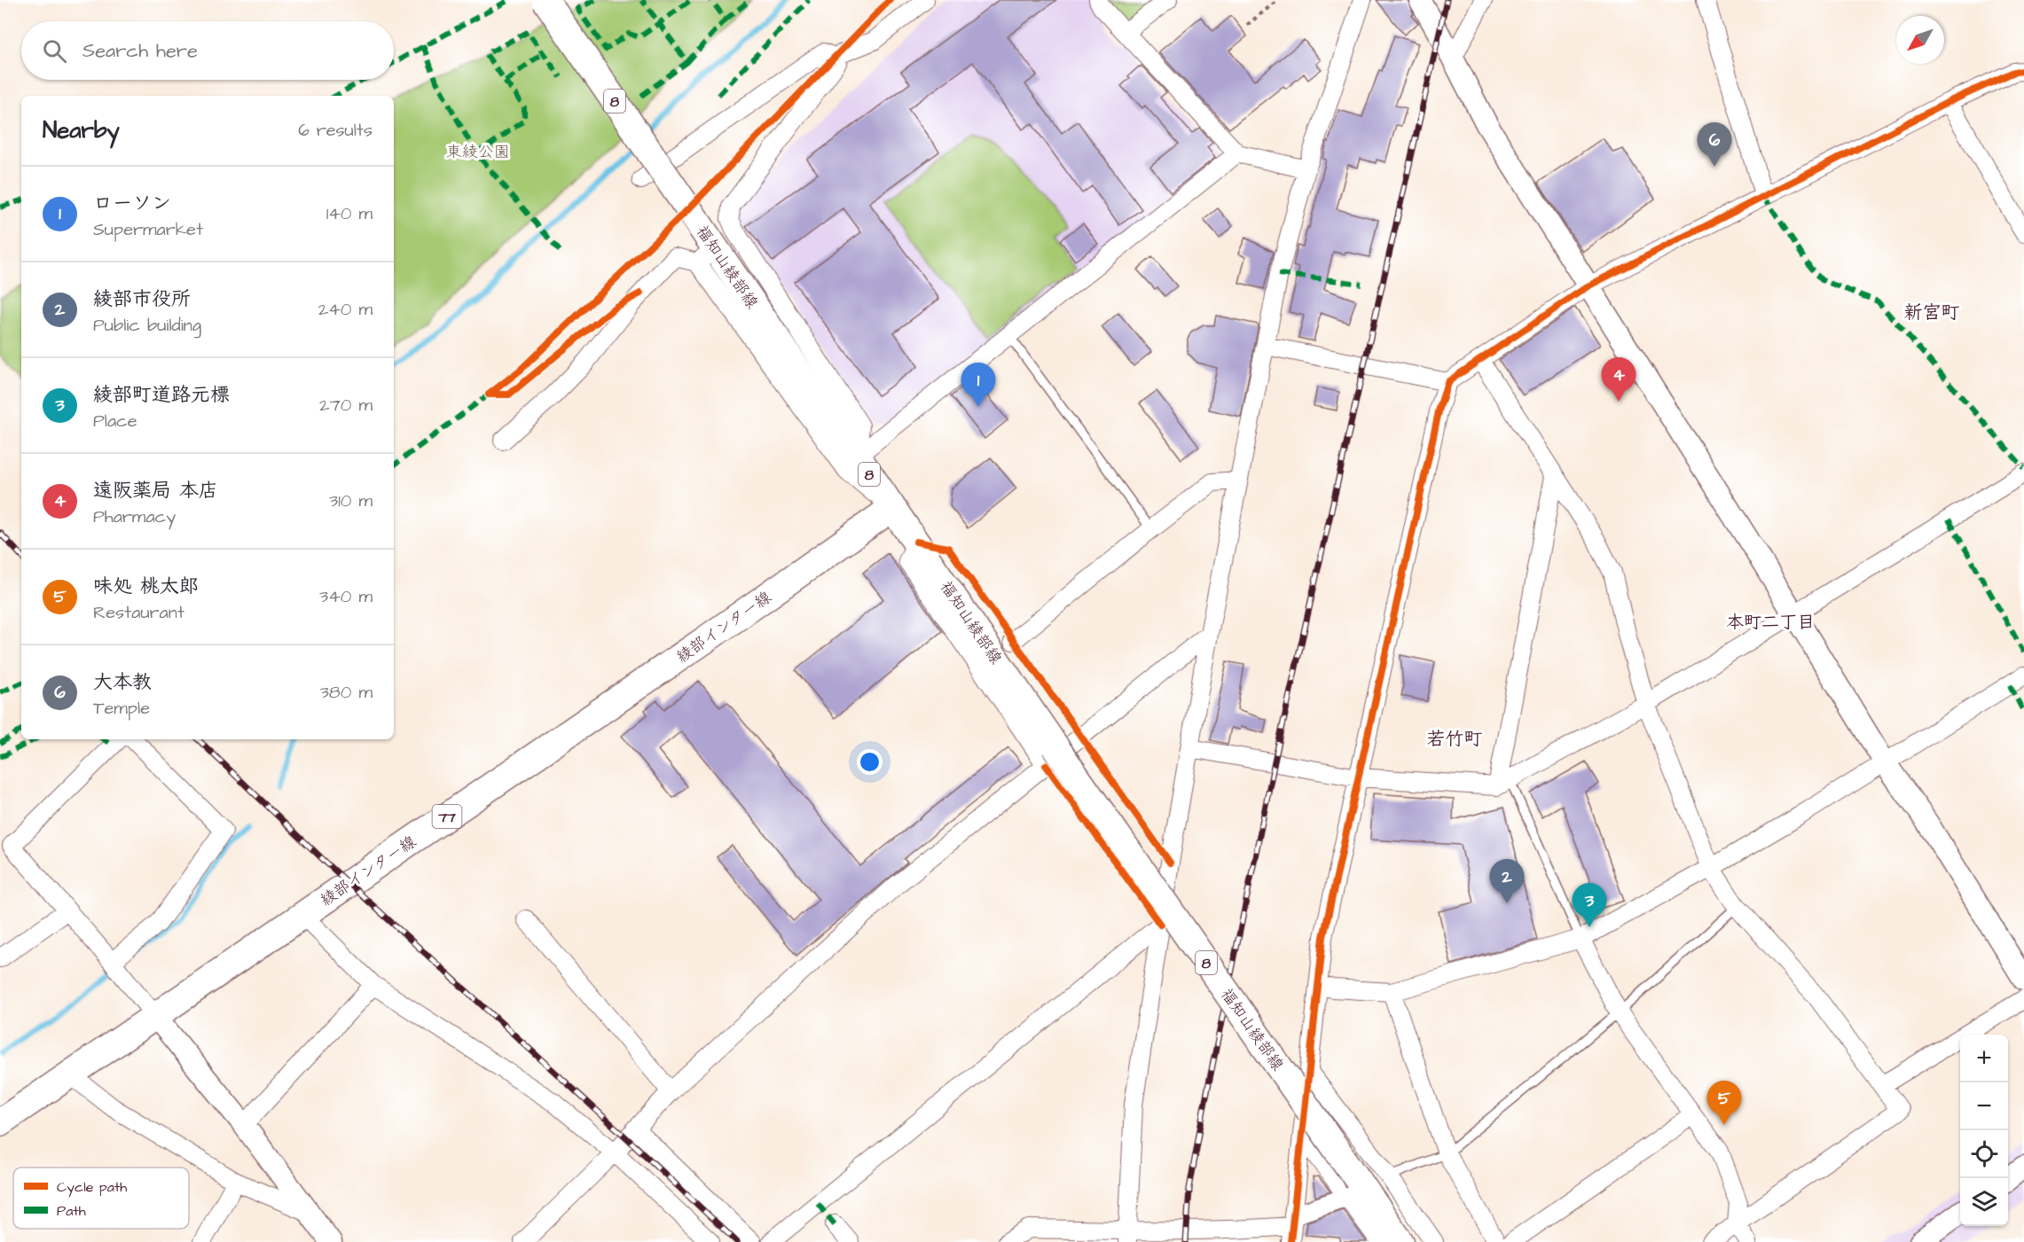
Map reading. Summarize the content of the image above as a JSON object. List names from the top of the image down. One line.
{"streets":{"main road":["8","福知山綾部線","綾部インター線","77"]},"crossings":[["福知山綾部線","綾部インター線"]],"districts":["新宮町","本町二丁目","若竹町"],"parks":["東綾公園"],"legend":["Cycle path","Path"],"north":"bottom left","page":{"search":"Search here","heading":["Nearby","6 results"],"pins":["6","4","1","2","3","5"],"list":[{"mark":"1","name":"ローソン","note":"Supermarket","value":"140 m"},{"mark":"2","name":"綾部市役所","note":"Public building","value":"240 m"},{"mark":"3","name":"綾部町道路元標","note":"Place","value":"270 m"},{"mark":"4","name":"遠阪薬局 本店","note":"Pharmacy","value":"310 m"},{"mark":"5","name":"味処 桃太郎","note":"Restaurant","value":"340 m"},{"mark":"6","name":"大本教","note":"Temple","value":"380 m"}],"map_buttons":["+","−"]}}
